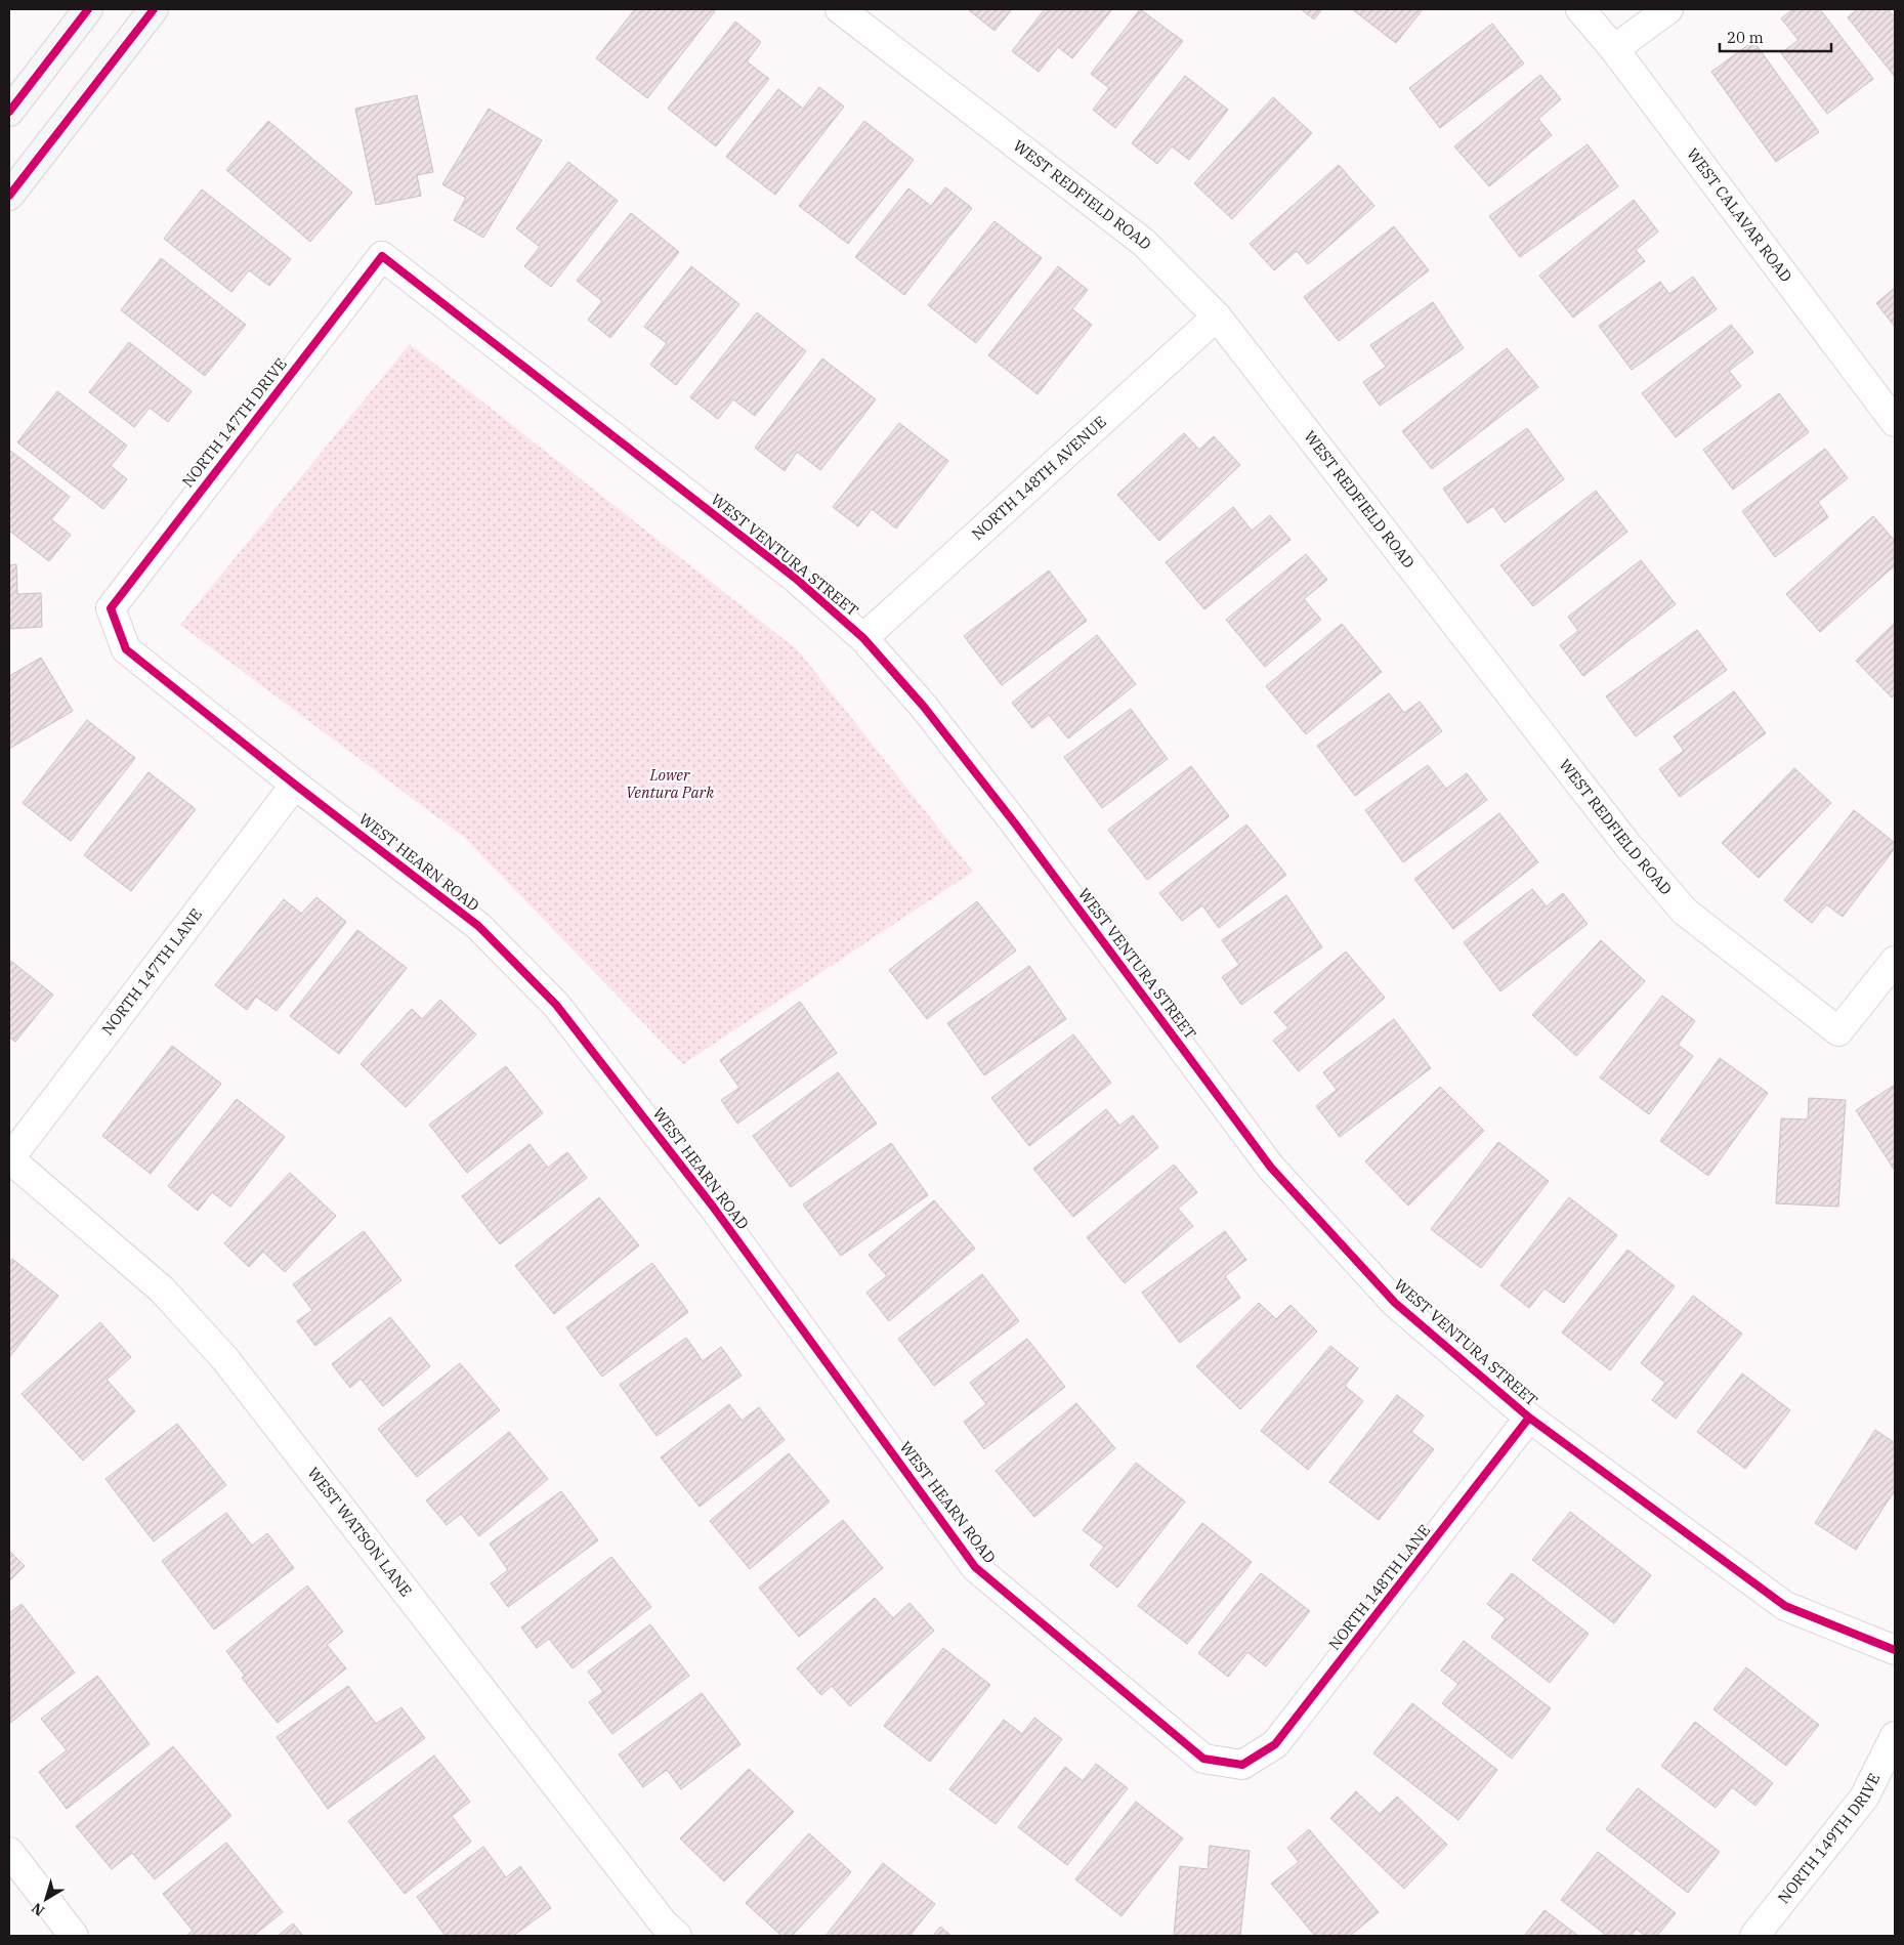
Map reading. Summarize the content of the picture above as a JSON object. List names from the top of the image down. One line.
{"streets":{"street":["WEST REDFIELD ROAD","WEST CALAVAR ROAD","NORTH 147TH DRIVE","NORTH 148TH AVENUE","WEST VENTURA STREET","WEST HEARN ROAD","NORTH 147TH LANE","WEST WATSON LANE","NORTH 148TH LANE","NORTH 149TH DRIVE"]},"crossings":[["WEST REDFIELD ROAD","NORTH 148TH AVENUE"],["NORTH 147TH DRIVE","WEST VENTURA STREET"],["NORTH 147TH DRIVE","WEST HEARN ROAD"],["NORTH 148TH AVENUE","WEST VENTURA STREET"],["WEST VENTURA STREET","NORTH 148TH LANE"],["WEST HEARN ROAD","NORTH 147TH LANE"],["WEST HEARN ROAD","NORTH 148TH LANE"],["NORTH 147TH LANE","WEST WATSON LANE"]],"parks":["Lower Ventura Park"],"scale_bar":"20 m","north":"bottom left"}
